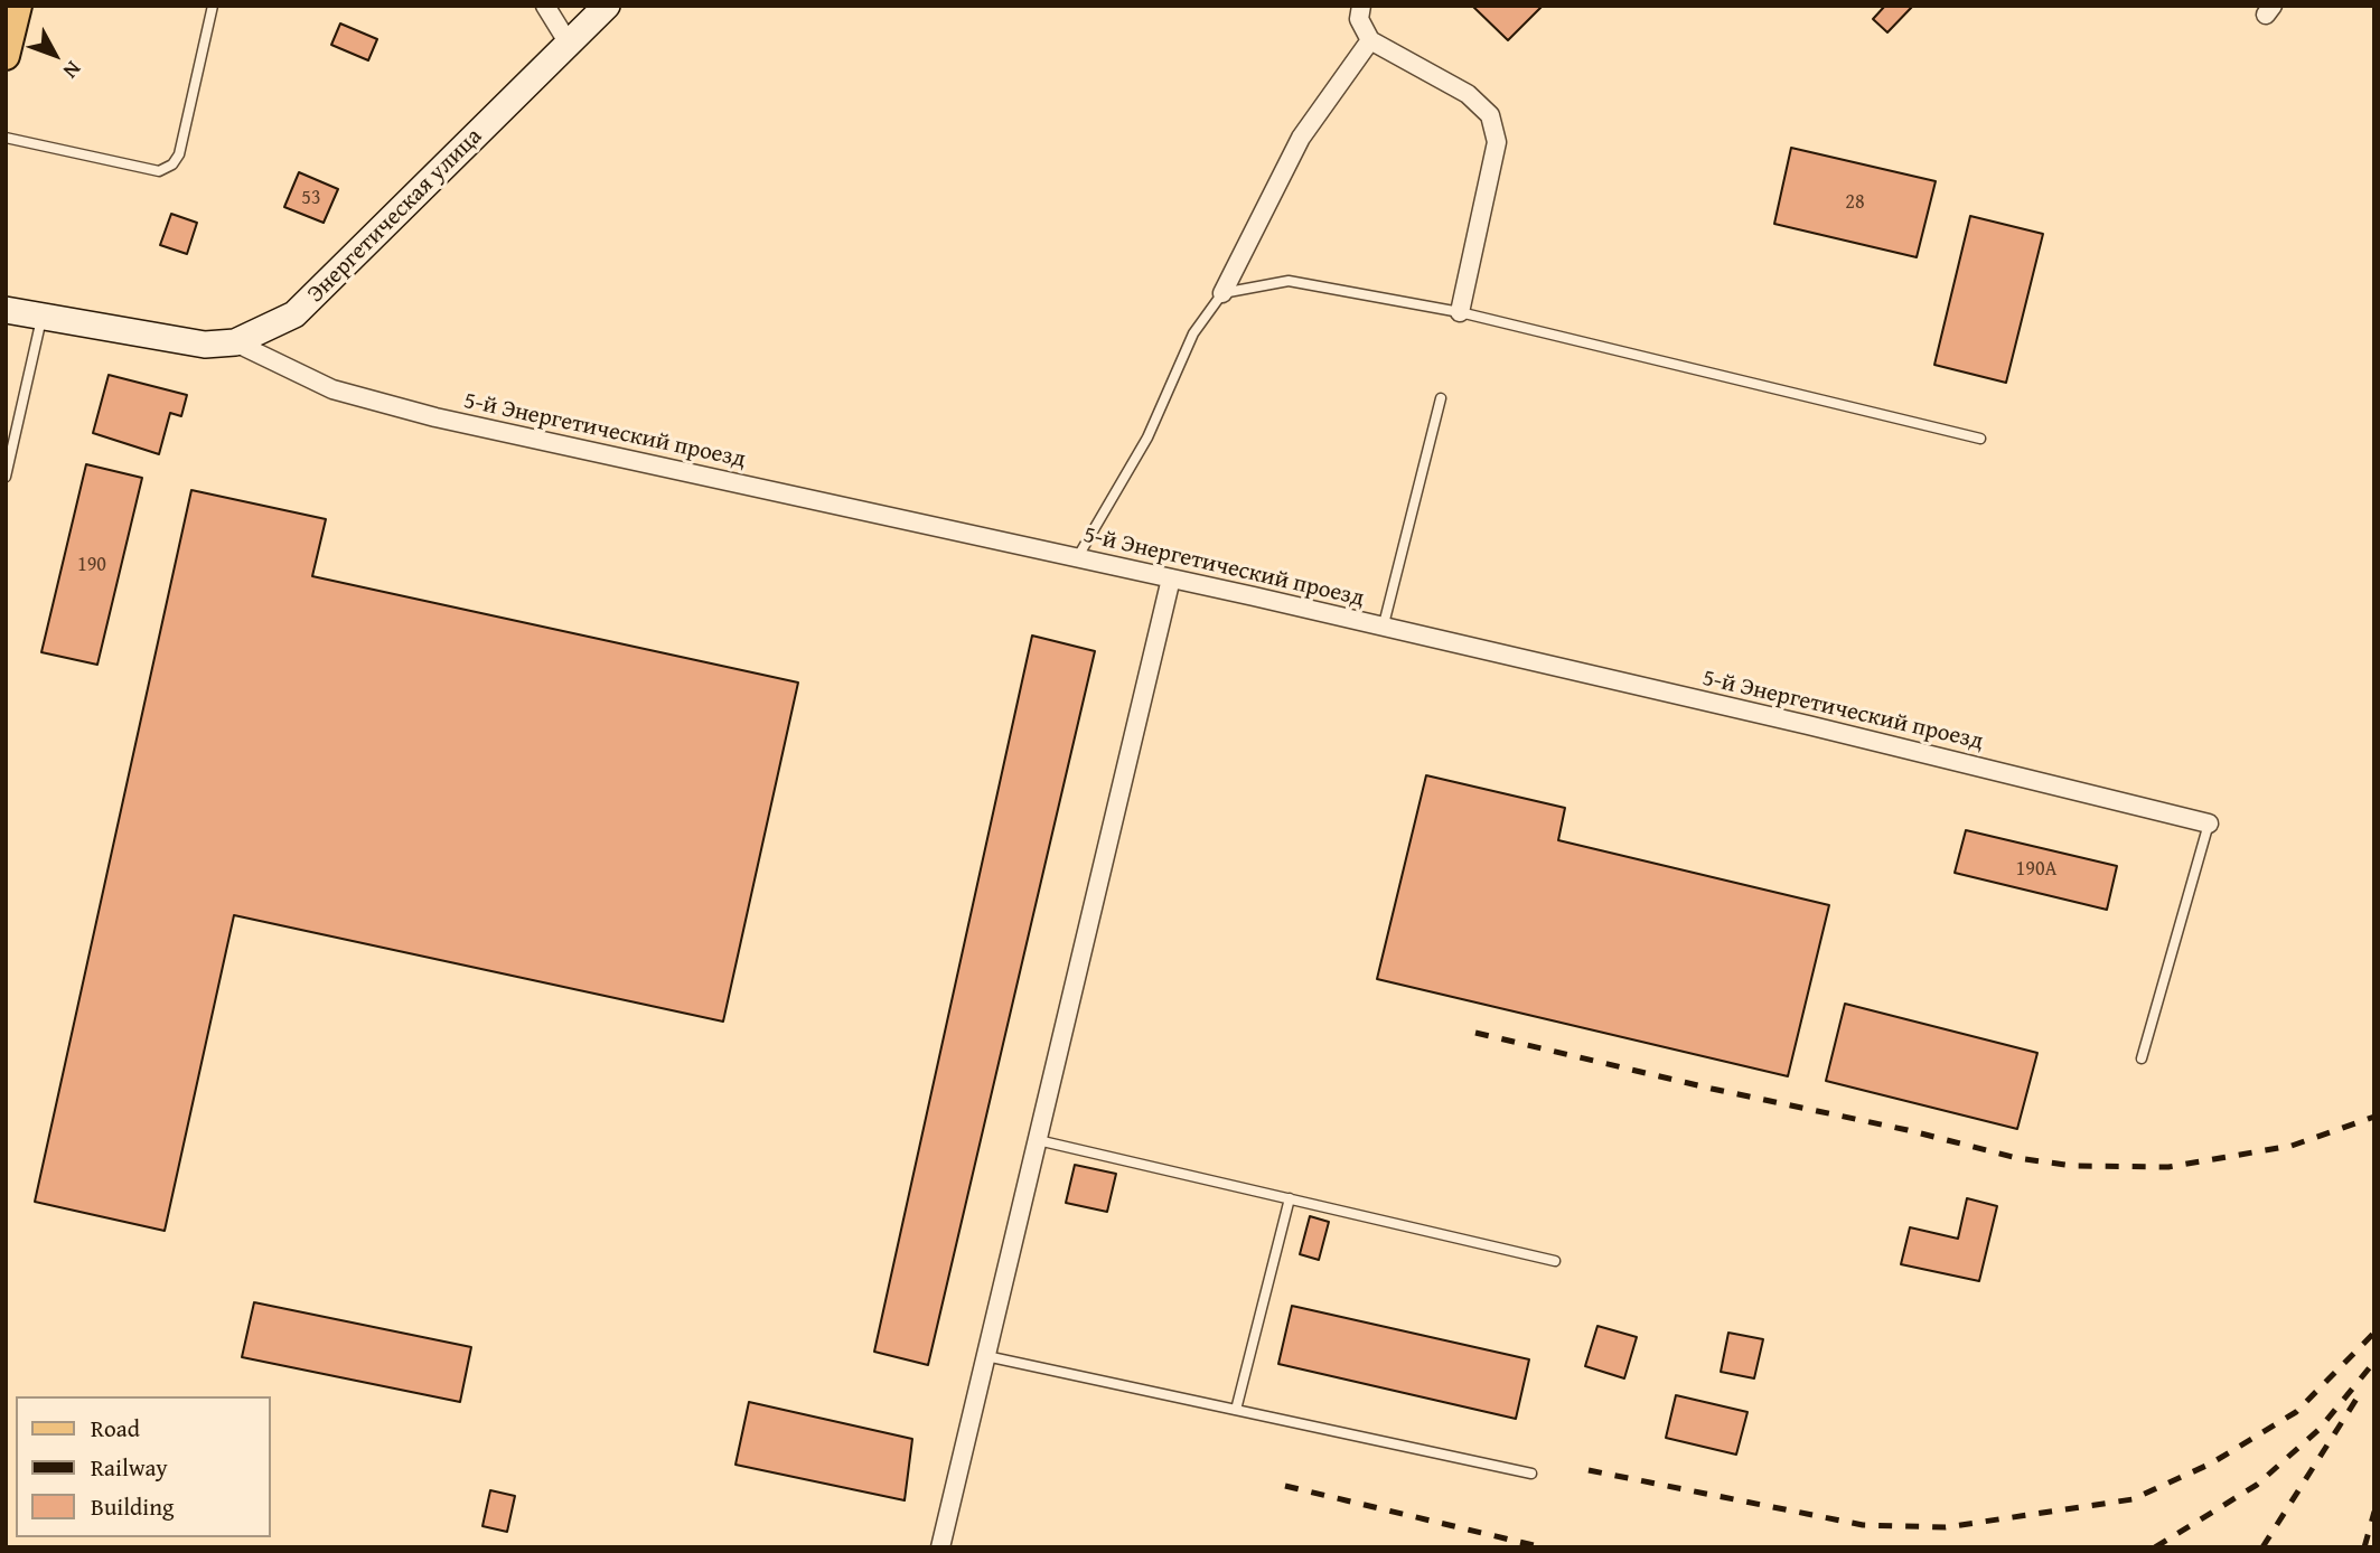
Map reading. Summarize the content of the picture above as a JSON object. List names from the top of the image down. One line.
{"streets":{"main road":["Энергетическая улица"],"street":["5-й Энергетический проезд"]},"crossings":[["Энергетическая улица","5-й Энергетический проезд"]],"house_numbers":["53","28","190","190А"],"legend":["Road","Railway","Building"],"north":"bottom right"}
